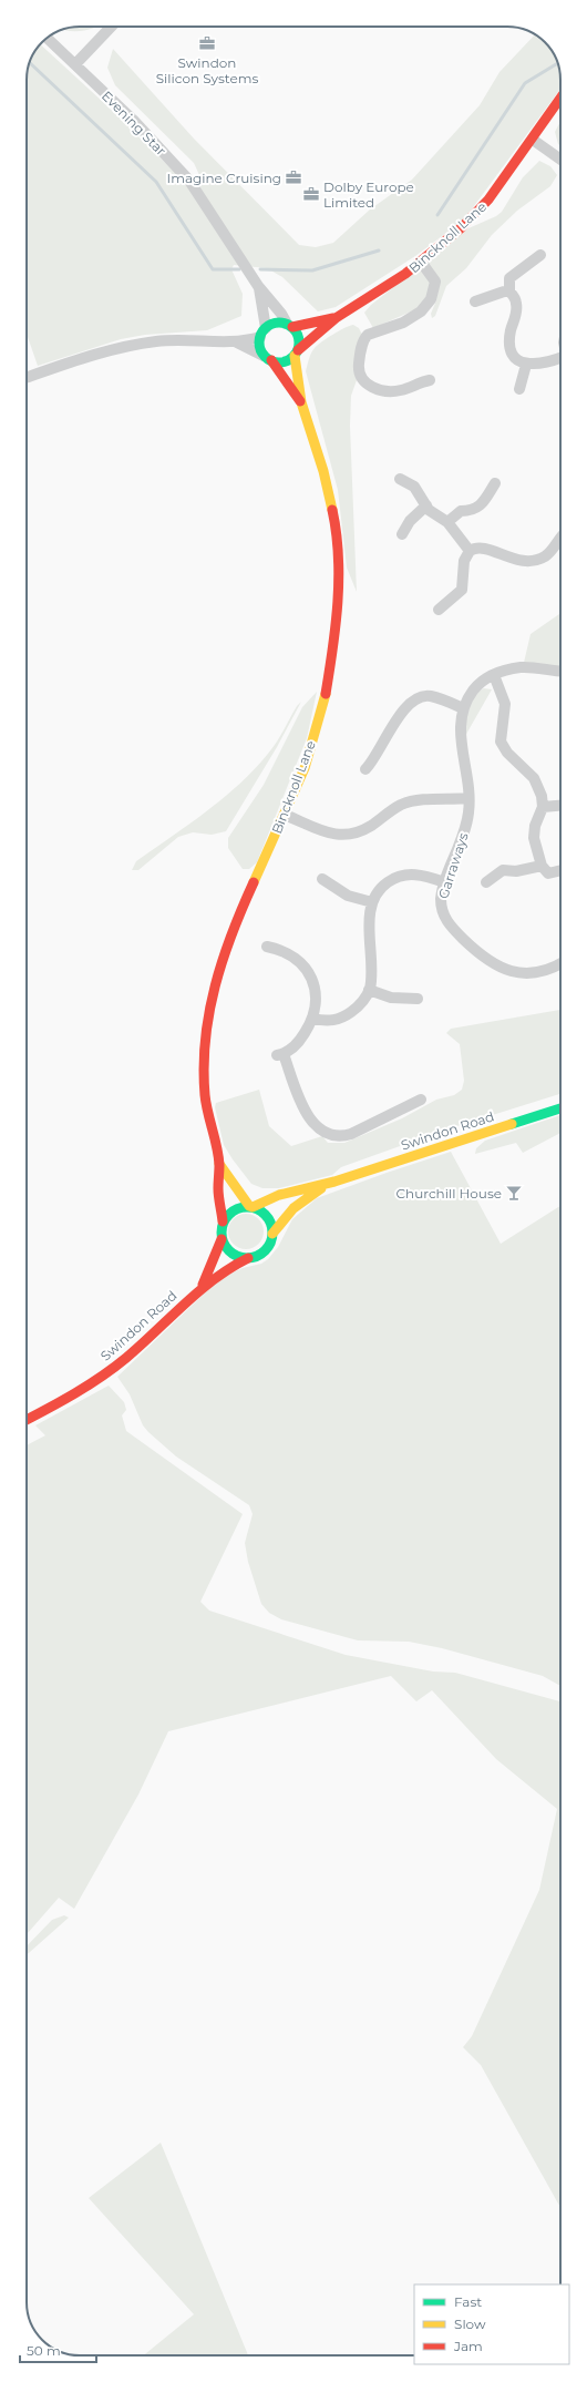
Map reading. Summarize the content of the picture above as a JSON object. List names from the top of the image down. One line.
{"streets":{"street":["Evening Star","Bincknoll Lane","Garraways","Swindon Road"]},"crossings":[["Evening Star","Bincknoll Lane"],["Bincknoll Lane","Swindon Road"]],"places":{"office":["Swindon Silicon Systems","Imagine Cruising","Dolby Europe Limited"],"bar":["Churchill House"]},"legend":["Fast","Slow","Jam"],"scale_bar":"50 m"}
